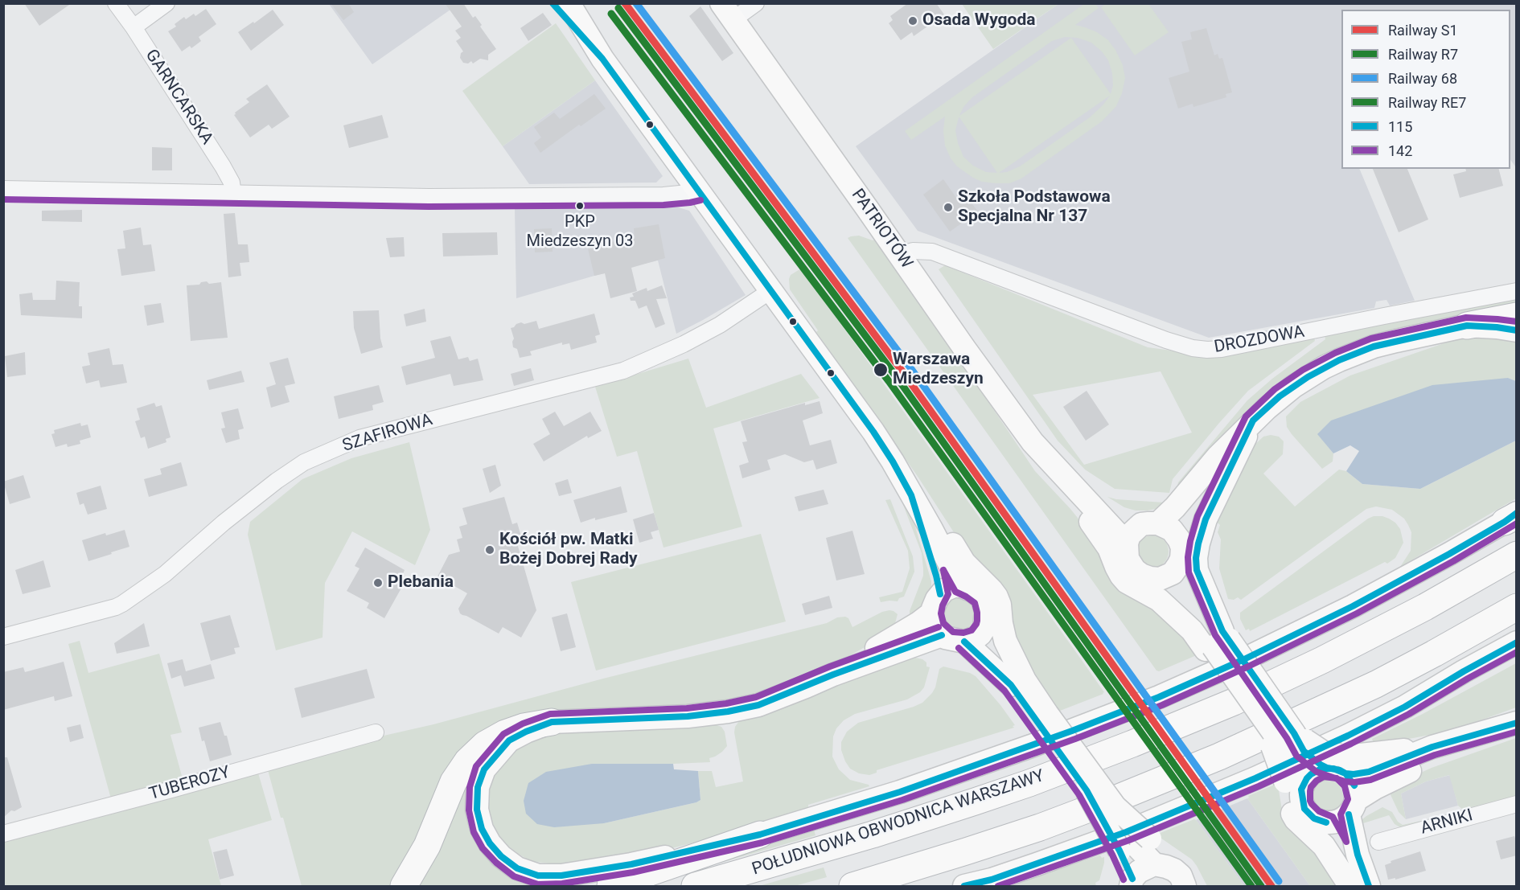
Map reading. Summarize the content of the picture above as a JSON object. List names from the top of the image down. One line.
{"streets":{"highway":["POŁUDNIOWA OBWODNICA WARSZAWY"],"main road":["PATRIOTÓW"],"street":["GARNCARSKA","DROZDOWA","SZAFIROWA","TUBEROZY","ARNIKI"]},"crossings":[["PATRIOTÓW","DROZDOWA"]],"places":["Osada Wygoda","PKP Miedzeszyn 03","Szkoła Podstawowa Specjalna Nr 137","Warszawa Miedzeszyn","Kościół pw. Matki Bożej Dobrej Rady","Plebania"],"lines":["rail line S1","rail line 68","transit line 115","rail line R7","rail line RE7","transit line 142"],"legend":["Railway S1","Railway R7","Railway 68","Railway RE7","115","142"]}
